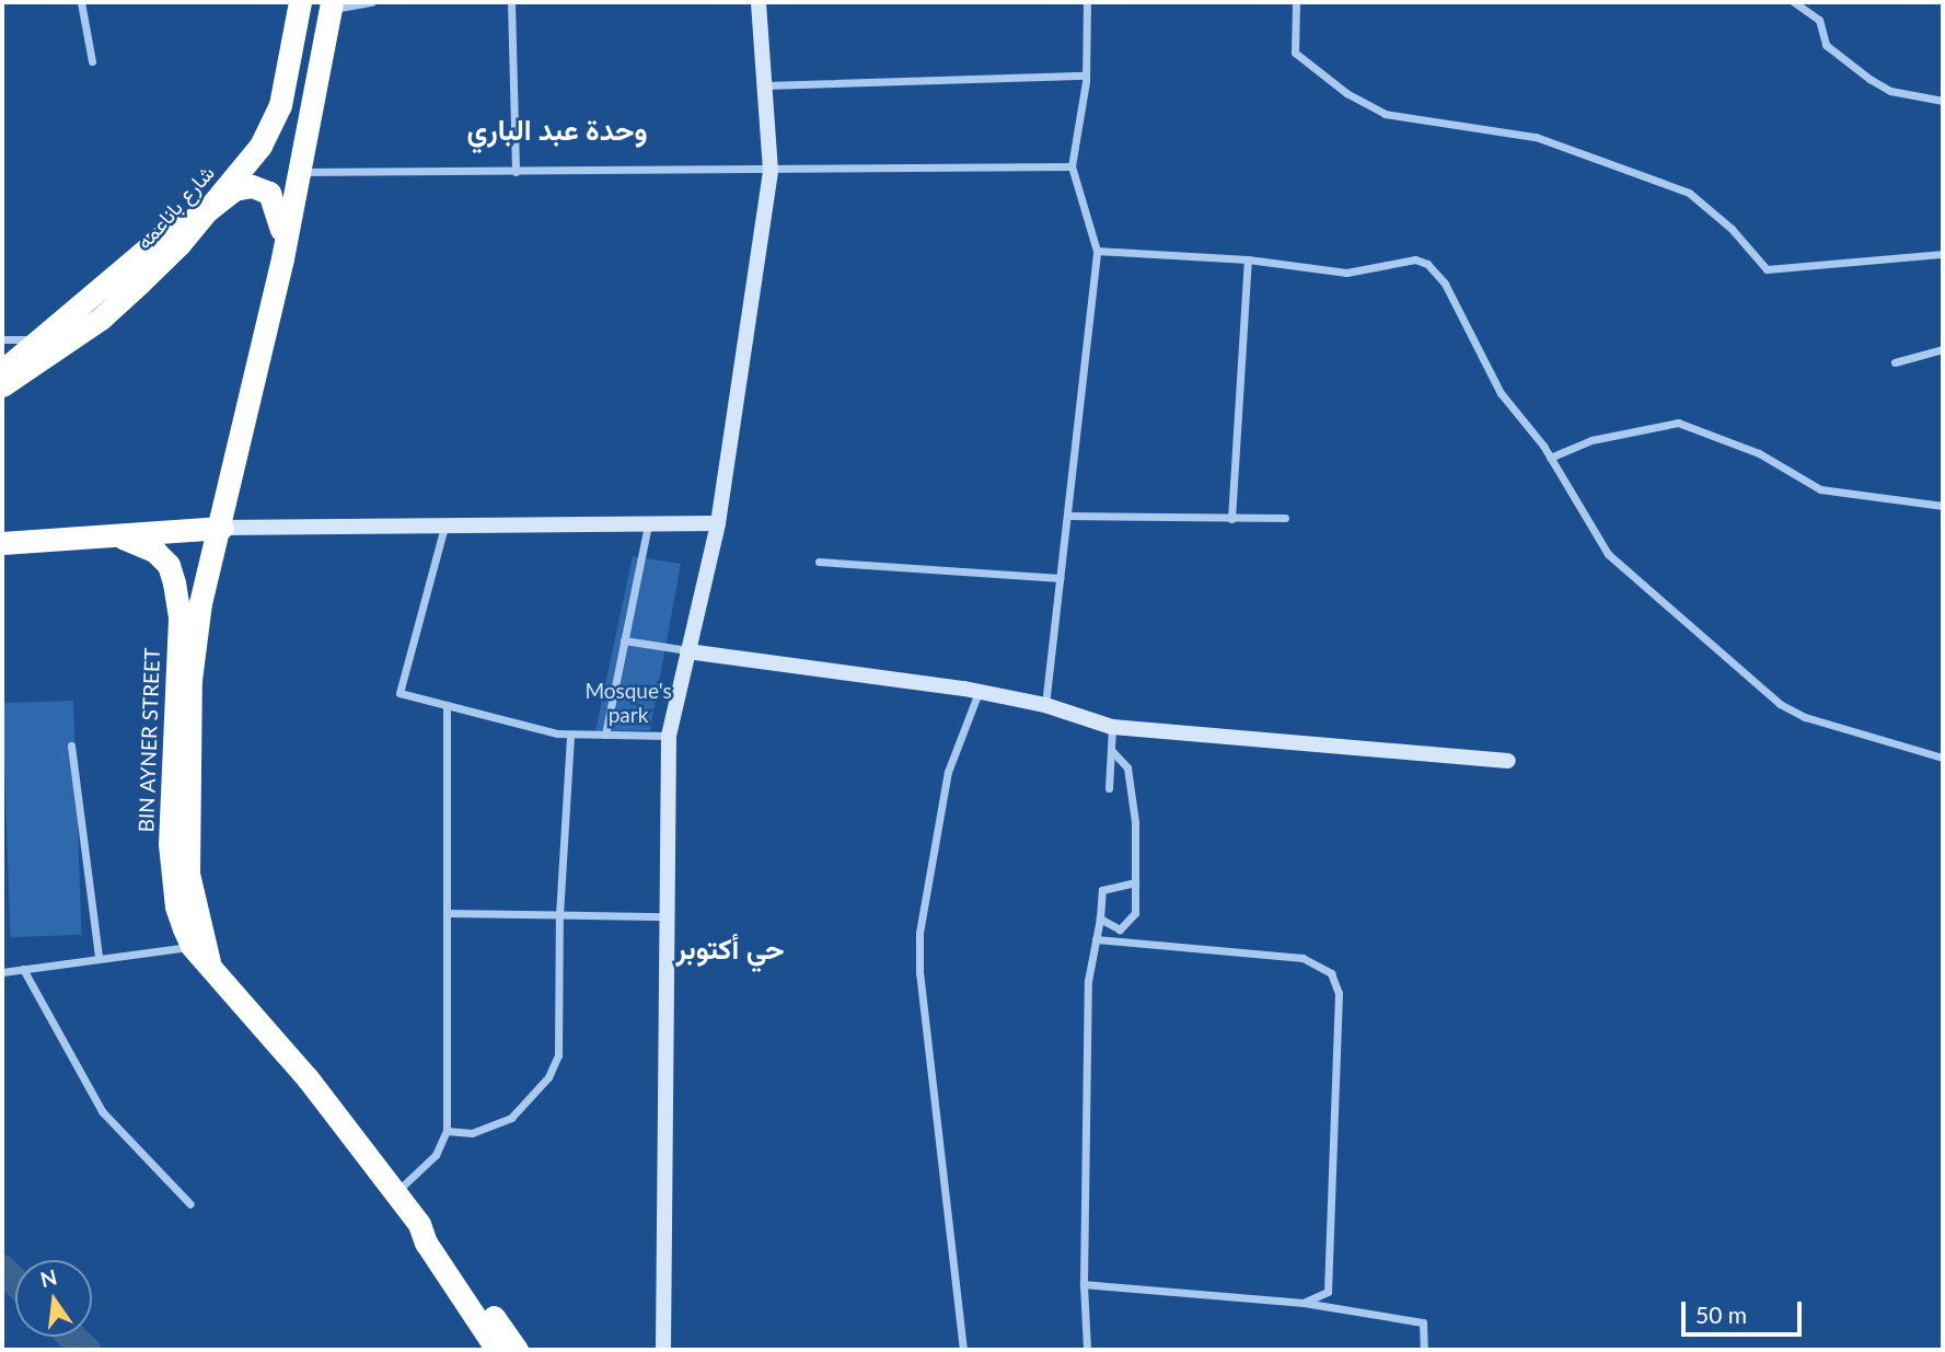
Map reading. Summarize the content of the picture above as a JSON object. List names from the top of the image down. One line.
{"streets":{"highway":["شارع باناعمه","BIN AYNER STREET"]},"districts":["وحدة عبد الباري","حي أكتوبر"],"parks":["Mosque's park"],"scale_bar":"50 m","north":"top"}
